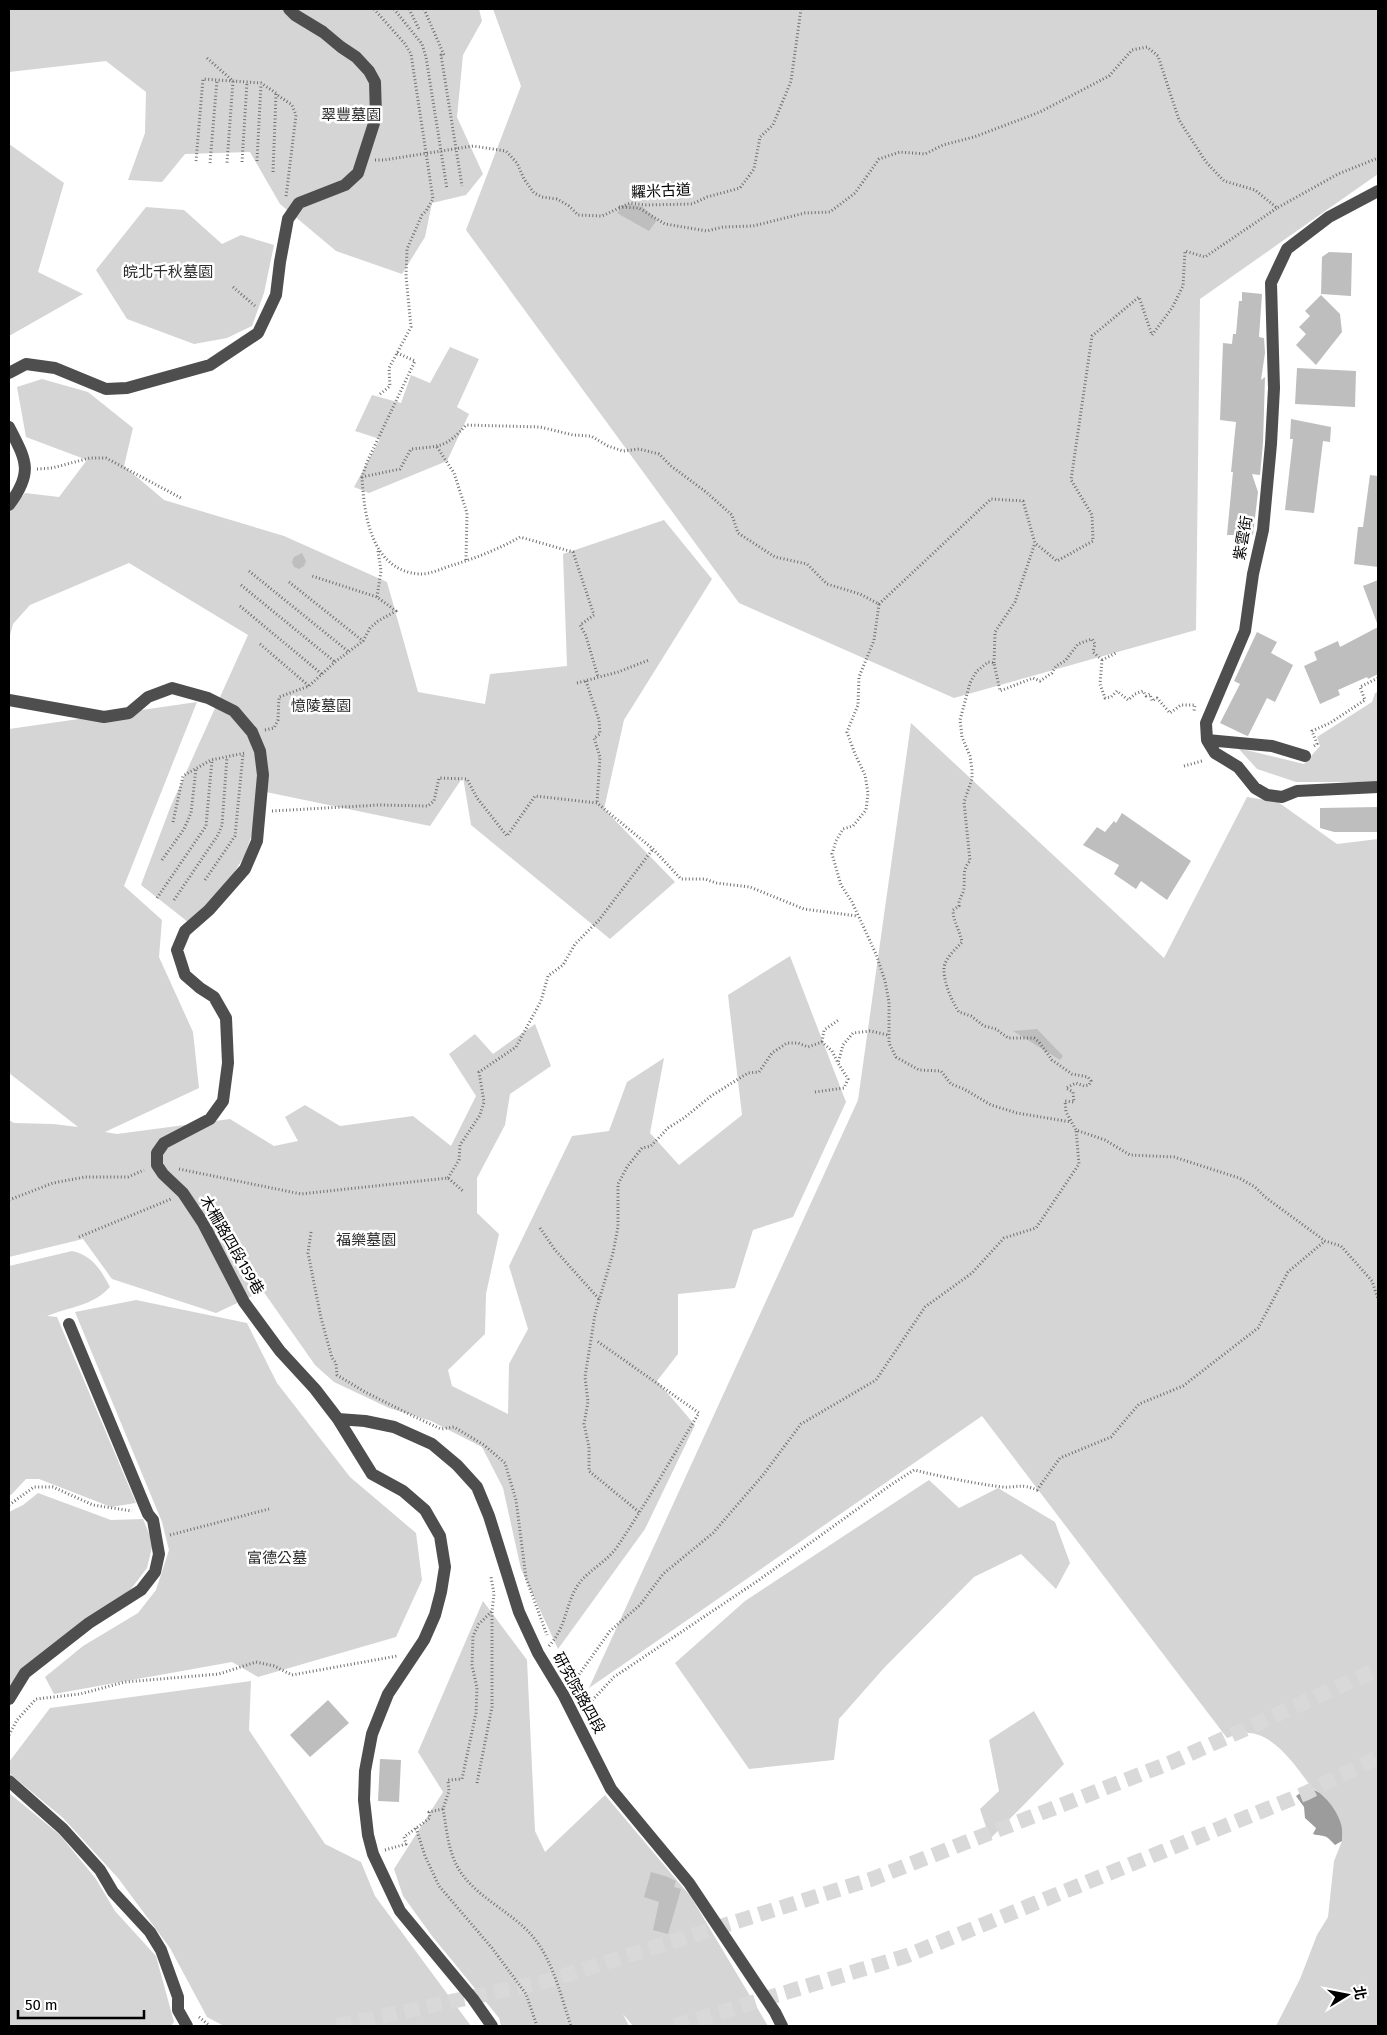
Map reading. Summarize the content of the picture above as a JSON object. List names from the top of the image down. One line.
{"streets":{"street":["紫雲街","木柵路四段159巷","研究院路四段"],"path":["糶米古道"]},"crossings":[["木柵路四段159巷","研究院路四段"]],"parks":["翠豐墓園","皖北千秋墓園","憶陵墓園","福樂墓園","富德公墓"],"scale_bar":"50 m","north":"right"}
